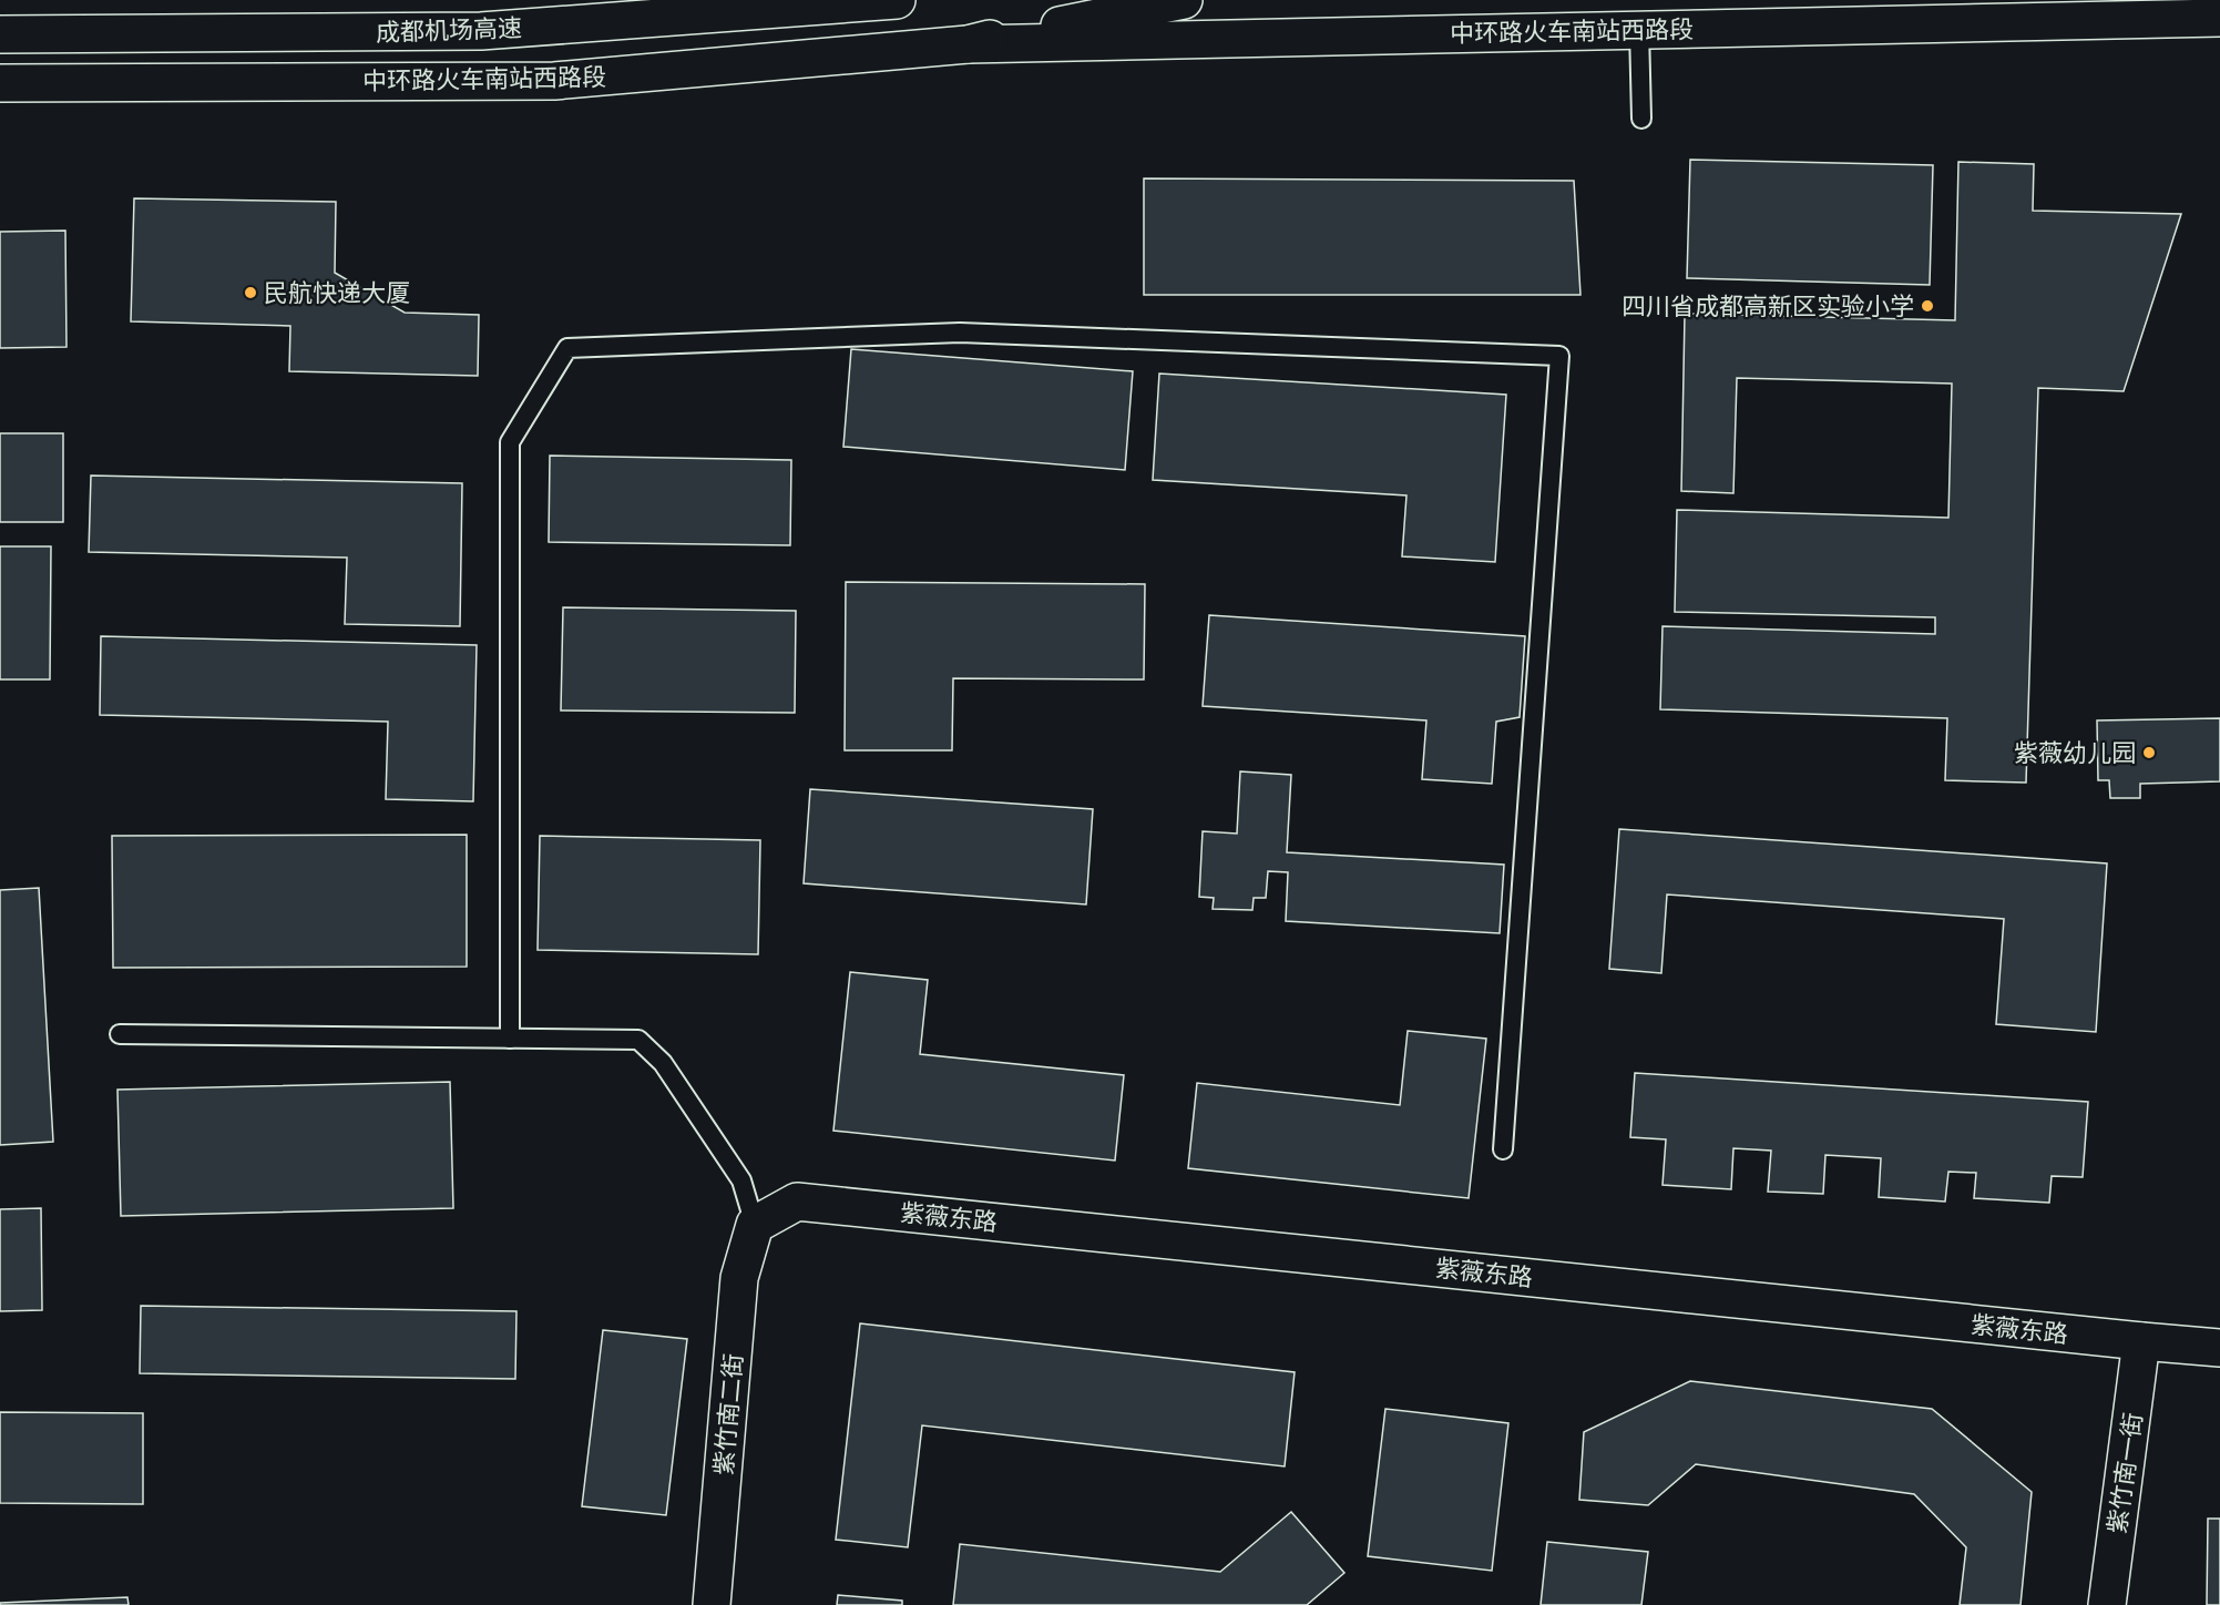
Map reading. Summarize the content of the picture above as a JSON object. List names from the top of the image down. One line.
{"streets":{"main road":["成都机场高速","中环路火车南站西路段","紫薇东路","紫竹南二街","紫竹南一街"]},"crossings":[["紫薇东路","紫竹南二街"],["紫薇东路","紫竹南一街"]],"places":["民航快递大厦","四川省成都高新区实验小学","紫薇幼儿园"]}
